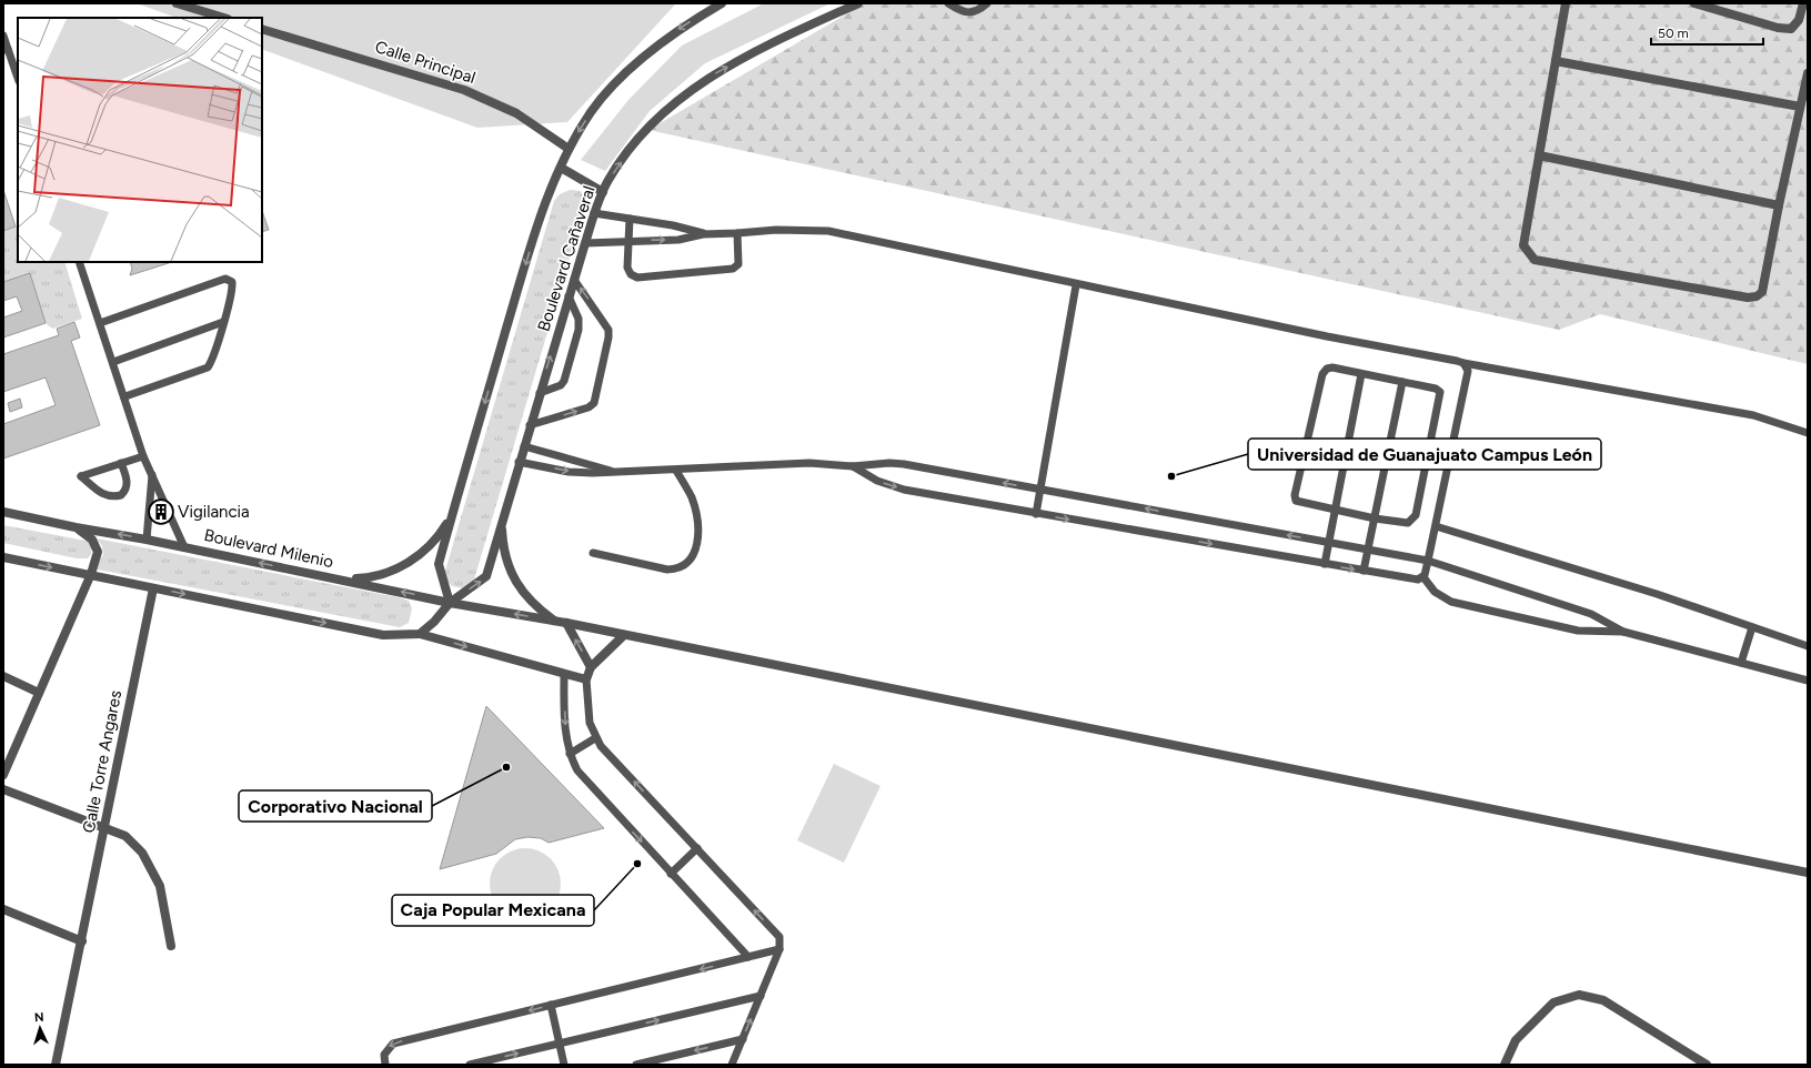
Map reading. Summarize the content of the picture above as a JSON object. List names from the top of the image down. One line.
{"streets":{"street":["Calle Principal","Boulevard Cañaveral","Boulevard Milenio","Calle Torre Angares"]},"crossings":[["Calle Principal","Boulevard Cañaveral"],["Boulevard Cañaveral","Boulevard Milenio"]],"places":{"other":["Universidad de Guanajuato Campus León","Corporativo Nacional","Caja Popular Mexicana"],"building":["Vigilancia"]},"scale_bar":"50 m","north":"top"}
